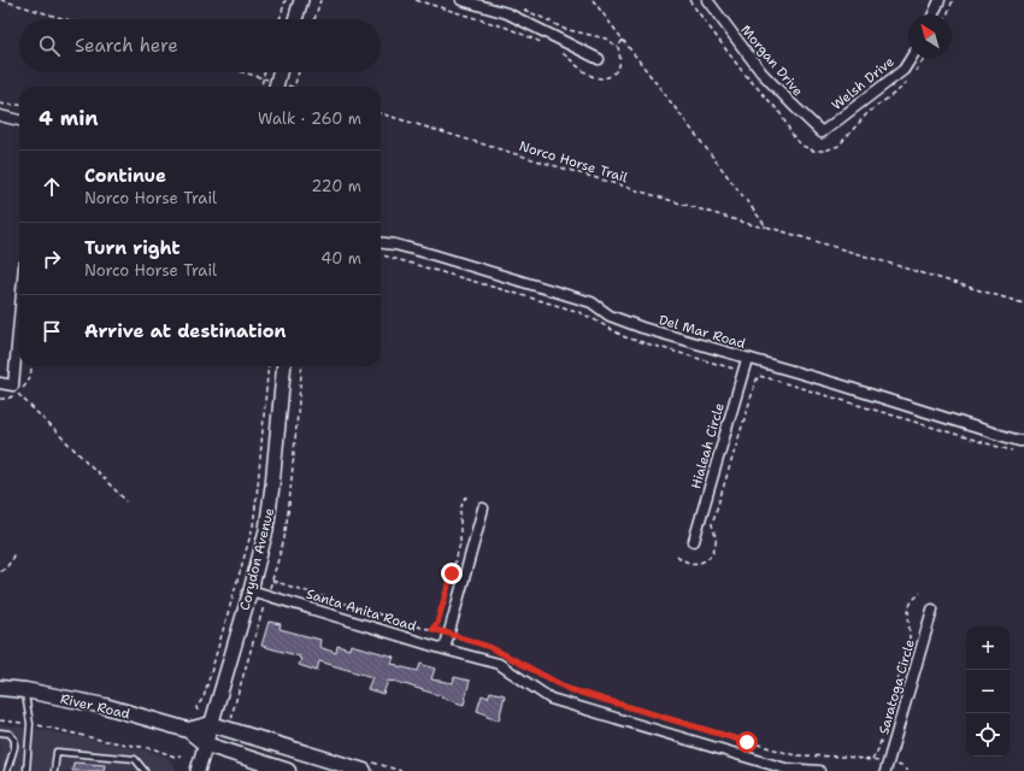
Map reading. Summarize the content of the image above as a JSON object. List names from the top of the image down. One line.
{"streets":{"main road":["Corydon Avenue","River Road"],"street":["Morgan Drive","Welsh Drive","Del Mar Road","Hialeah Circle","Santa Anita Road","Saratoga Circle"],"path":["Norco Horse Trail"]},"crossings":[["Morgan Drive","Welsh Drive"],["Del Mar Road","Hialeah Circle"],["Corydon Avenue","Santa Anita Road"],["Corydon Avenue","River Road"]],"north":"top left","page":{"search":"Search here","heading":["4 min","Walk · 260 m"],"list":[["Continue","Norco Horse Trail","220 m"],["Turn right","Norco Horse Trail","40 m"],"Arrive at destination"],"map_buttons":["+","−"]}}
